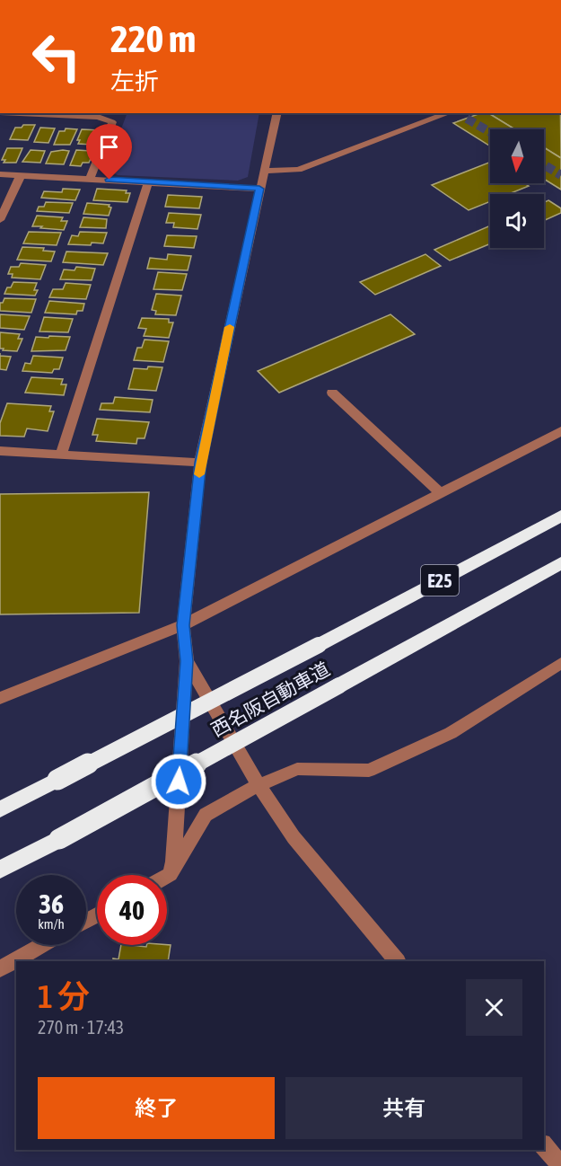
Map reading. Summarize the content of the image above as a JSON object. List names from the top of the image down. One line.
{"streets":{"highway":["E25","西名阪自動車道"]},"north":"bottom","page":{"turn":["220 m","左折"],"speed":"36 km/h","limit":"40","heading":["1 分","270 m · 17:43"],"buttons":["終了","共有"]}}
